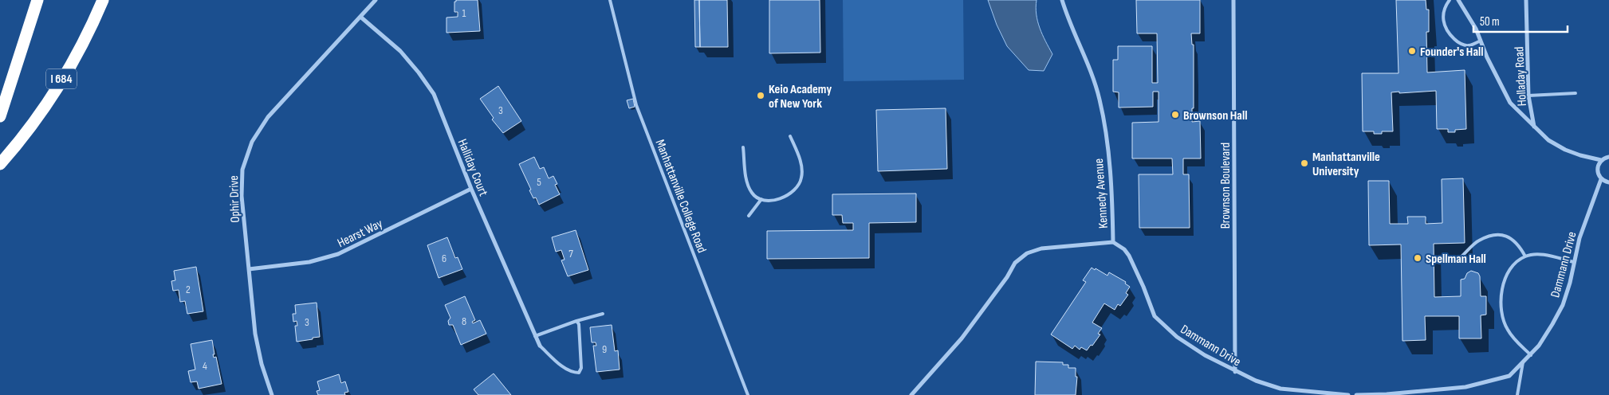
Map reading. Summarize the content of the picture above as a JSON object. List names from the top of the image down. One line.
{"streets":{"highway":["I 684"],"street":["Holladay Road","Halliday Court","Brownson Boulevard","Kennedy Avenue","Ophir Drive","Hearst Way","Dammann Drive"],"lane":["Manhattanville College Road"]},"crossings":[["Halliday Court","Ophir Drive"],["Halliday Court","Hearst Way"],["Brownson Boulevard","Dammann Drive"],["Kennedy Avenue","Dammann Drive"],["Ophir Drive","Hearst Way"]],"places":["Founder's Hall","Keio Academy of New York","Brownson Hall","Manhattanville University","Spellman Hall"],"house_numbers":["1","3","5","7","6","2","8","3","9","4"],"scale_bar":"50 m"}
